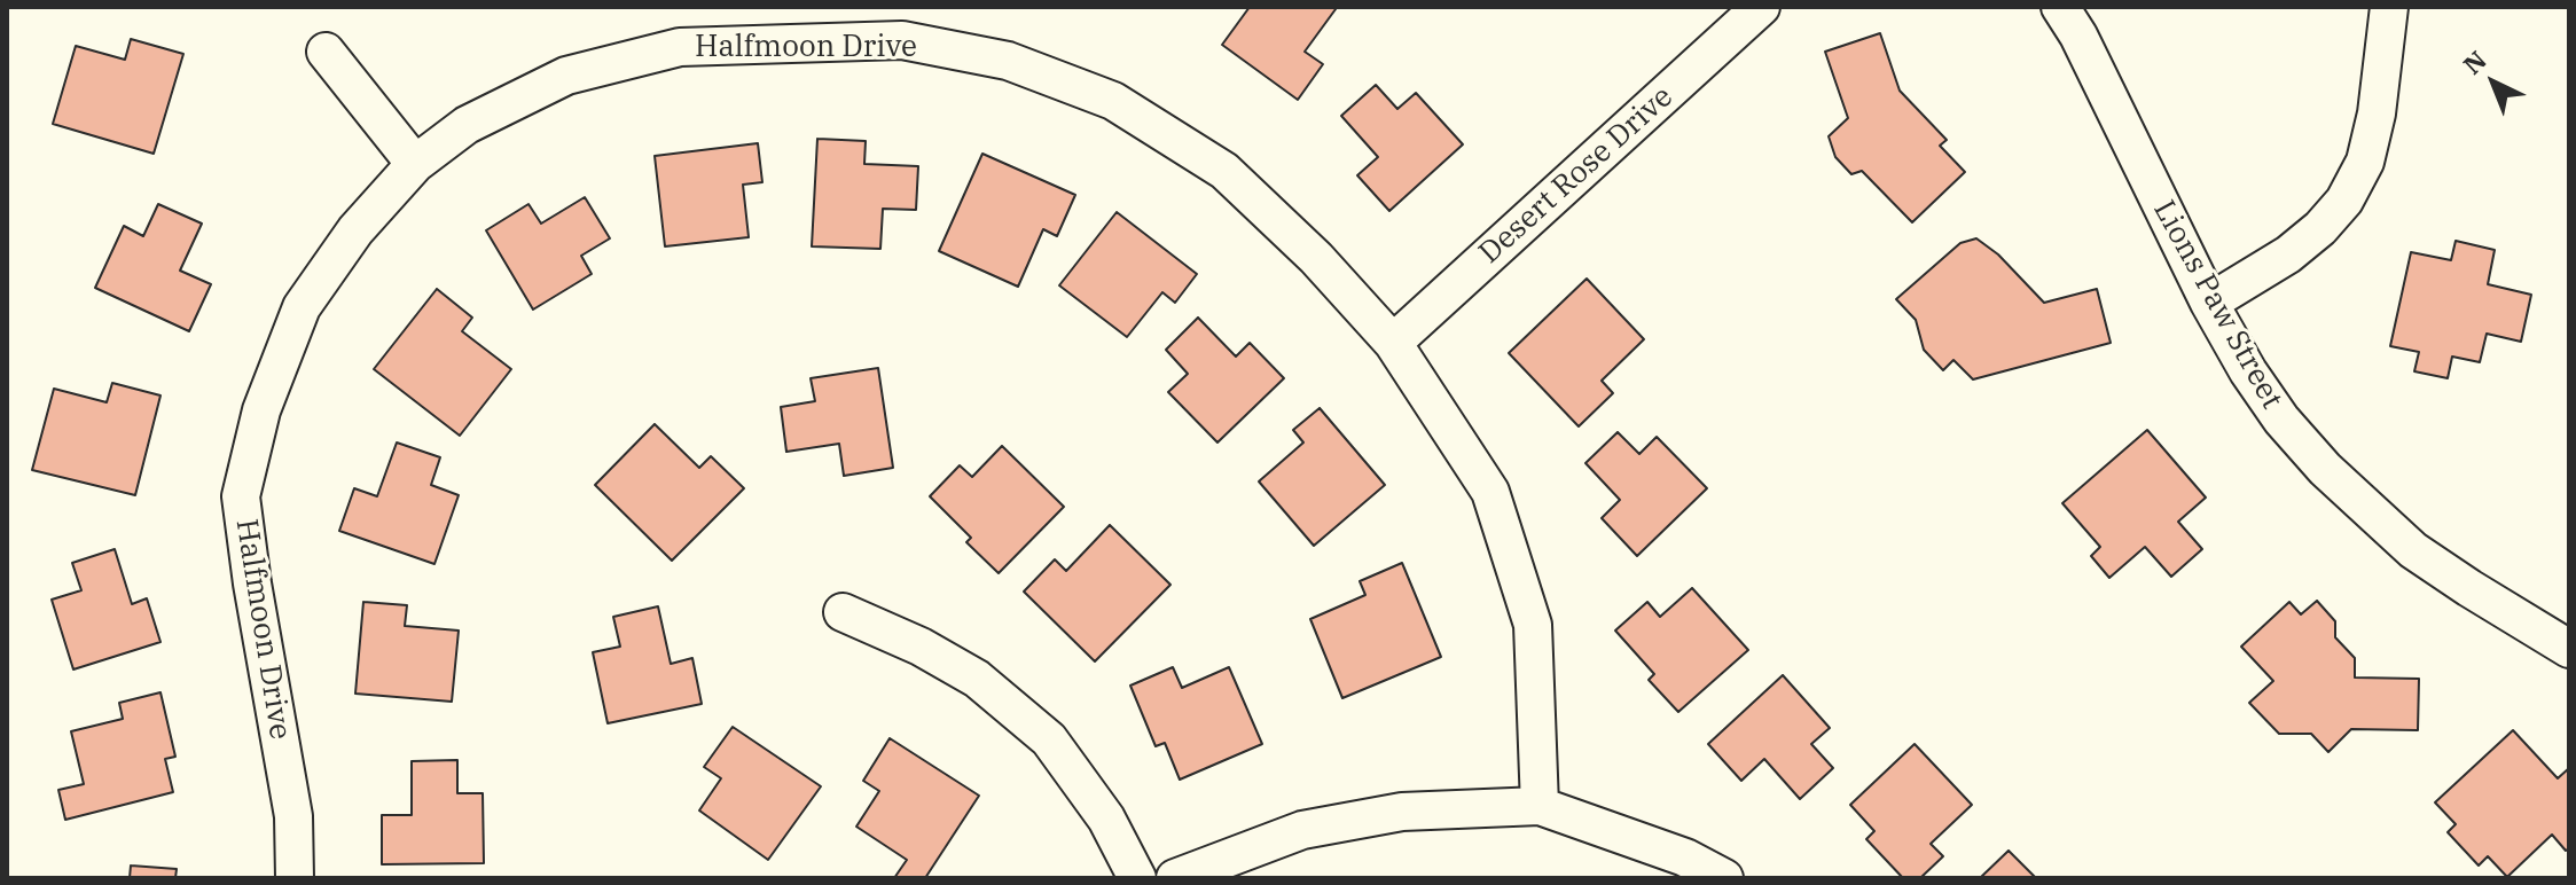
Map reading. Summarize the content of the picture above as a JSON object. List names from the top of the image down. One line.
{"streets":{"street":["Halfmoon Drive","Desert Rose Drive","Lions Paw Street"]},"crossings":[["Halfmoon Drive","Desert Rose Drive"]],"north":"top left"}
